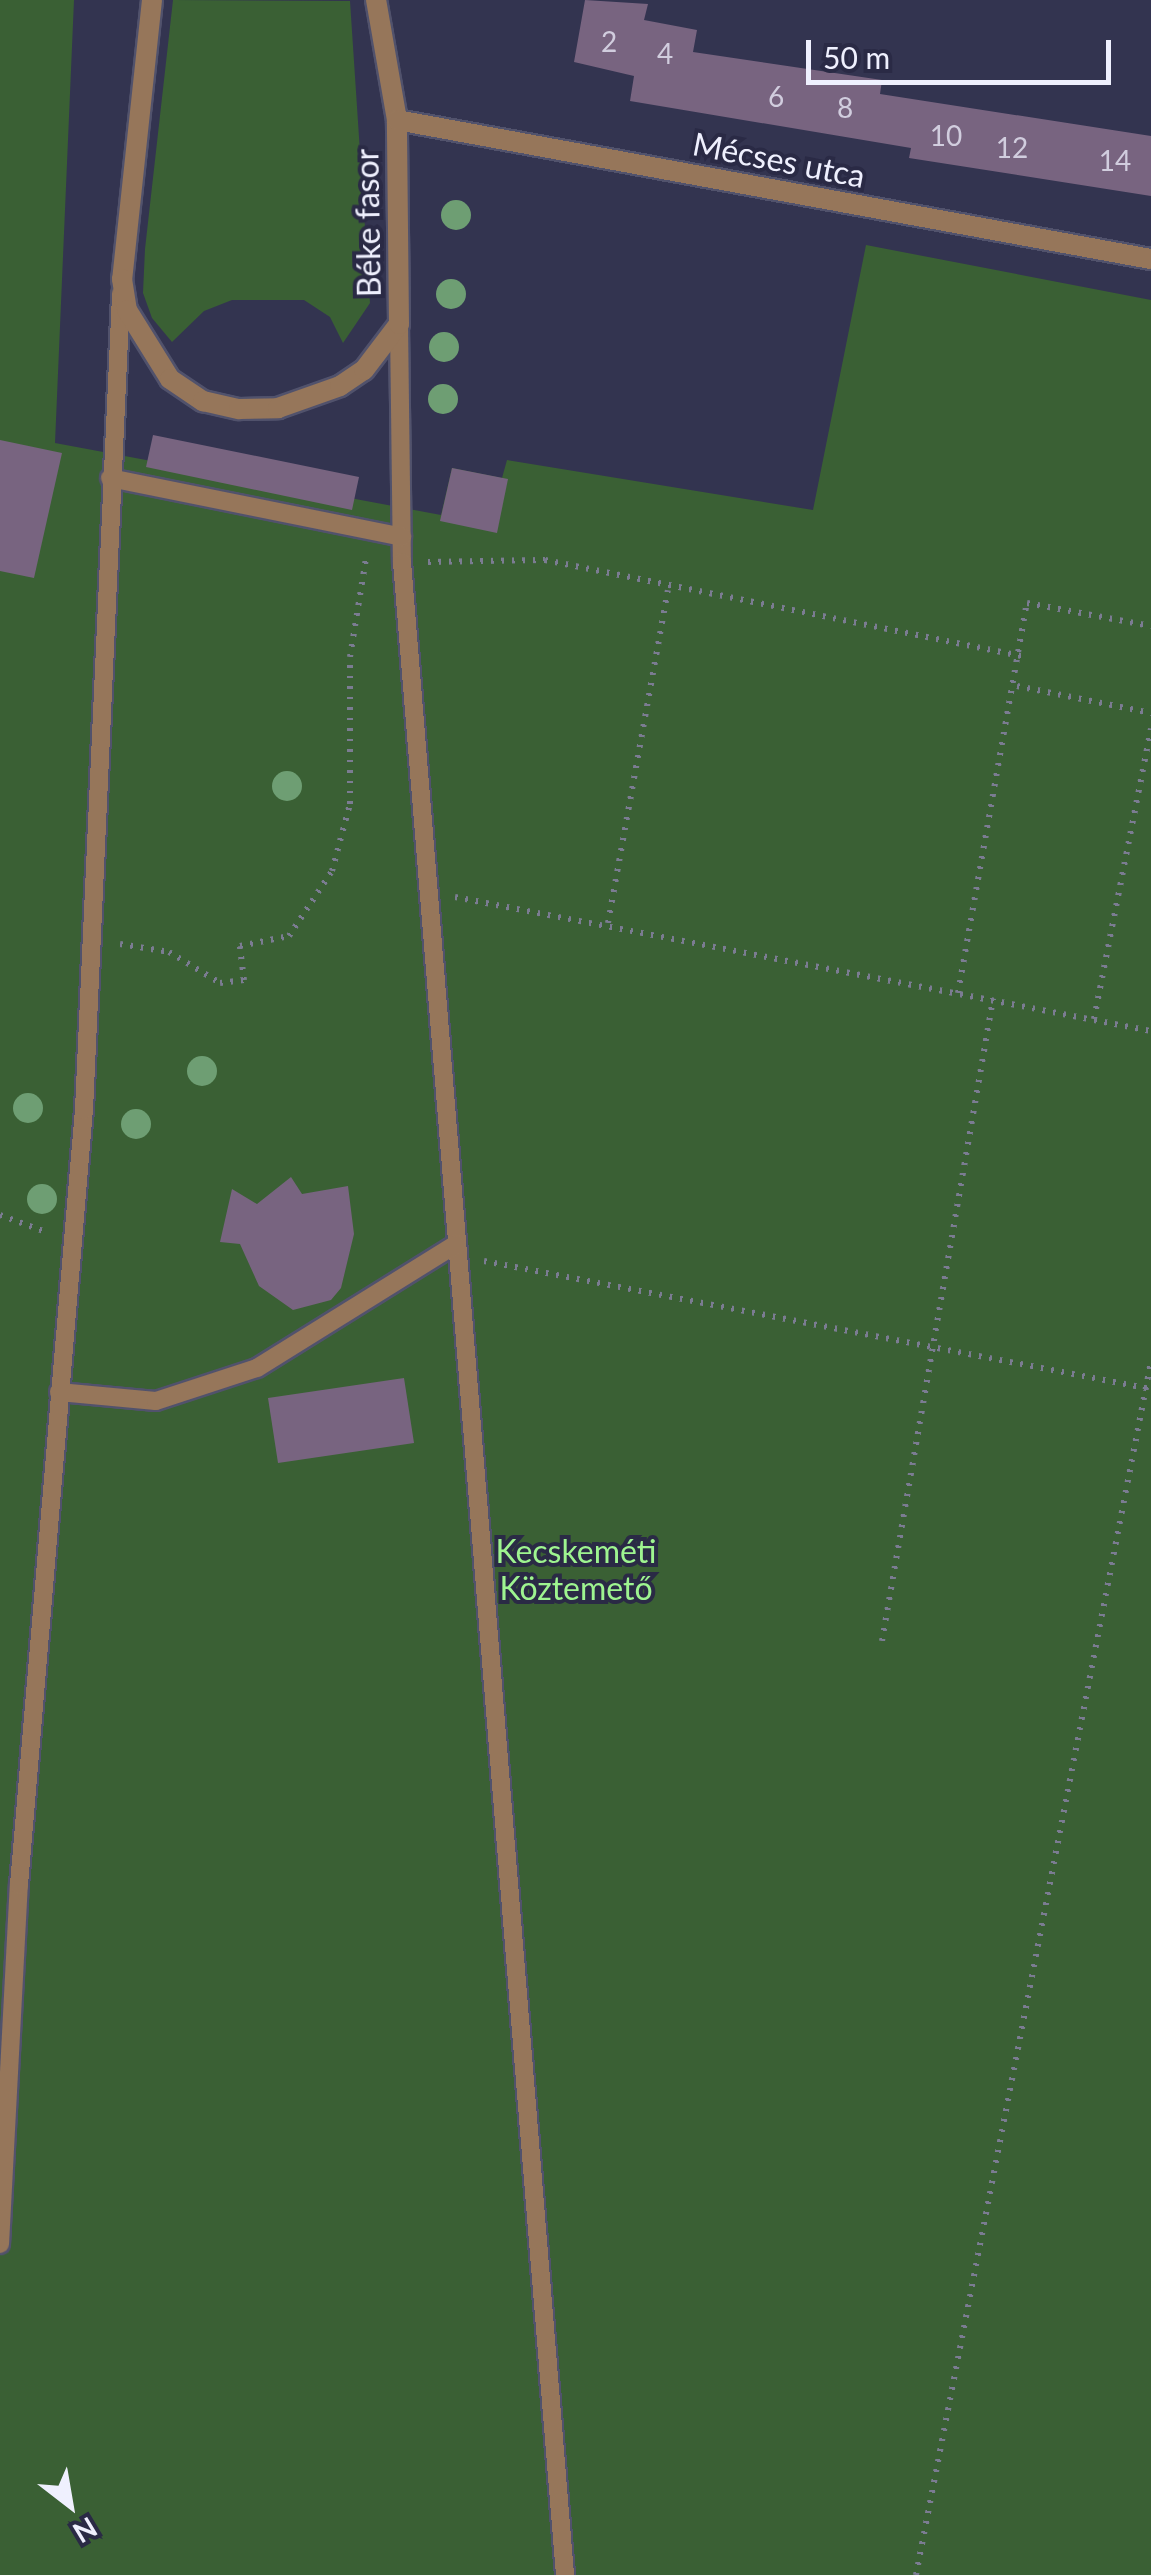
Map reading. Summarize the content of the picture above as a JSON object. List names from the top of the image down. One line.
{"streets":{"street":["Mécses utca","Béke fasor"]},"crossings":[["Mécses utca","Béke fasor"]],"parks":["Kecskeméti Köztemető"],"house_numbers":["2","4","6","8","10","12","14"],"scale_bar":"50 m","north":"bottom right"}
